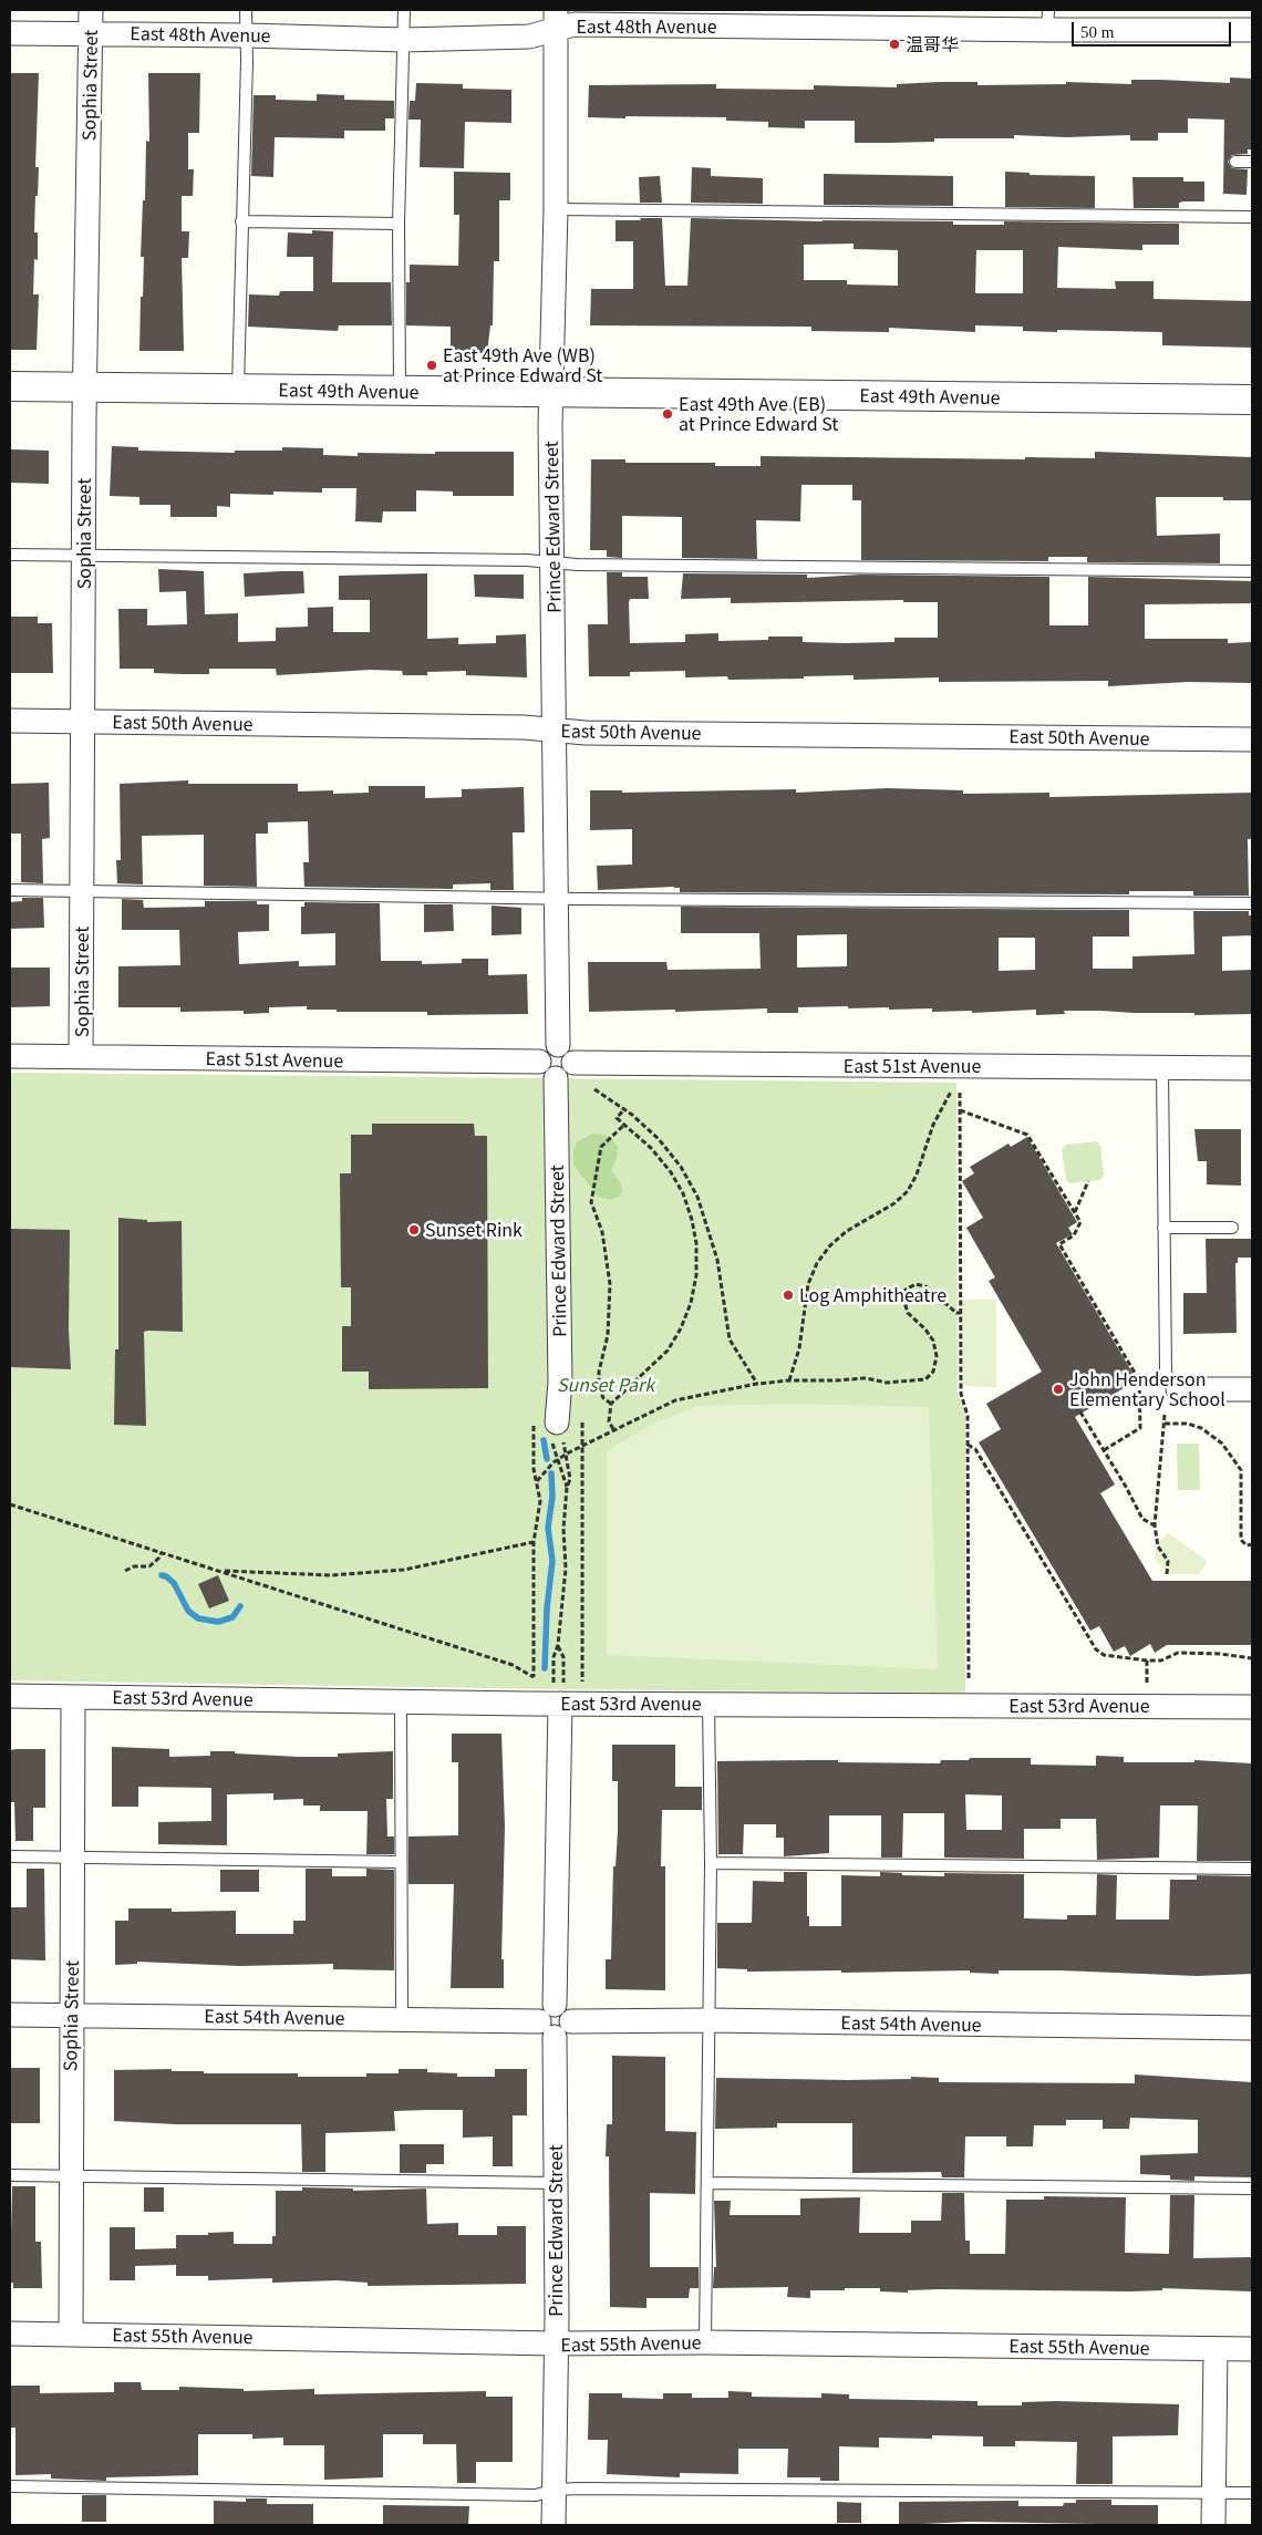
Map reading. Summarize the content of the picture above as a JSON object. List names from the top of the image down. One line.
{"streets":{"street":["East 48th Avenue","Sophia Street","East 49th Avenue","Prince Edward Street","East 50th Avenue","East 51st Avenue","East 53rd Avenue","East 54th Avenue","East 55th Avenue"]},"crossings":[["East 48th Avenue","Sophia Street"],["East 48th Avenue","Prince Edward Street"],["Sophia Street","East 49th Avenue"],["Sophia Street","East 50th Avenue"],["Sophia Street","East 51st Avenue"],["Sophia Street","East 53rd Avenue"],["Sophia Street","East 54th Avenue"],["Sophia Street","East 55th Avenue"],["East 49th Avenue","Prince Edward Street"],["Prince Edward Street","East 50th Avenue"],["Prince Edward Street","East 51st Avenue"],["Prince Edward Street","East 53rd Avenue"],["Prince Edward Street","East 54th Avenue"],["Prince Edward Street","East 55th Avenue"]],"parks":["Sunset Park"],"places":["温哥华","East 49th Ave (WB) at Prince Edward St","East 49th Ave (EB) at Prince Edward St","Sunset Rink","Log Amphitheatre","John Henderson Elementary School"],"scale_bar":"50 m"}
